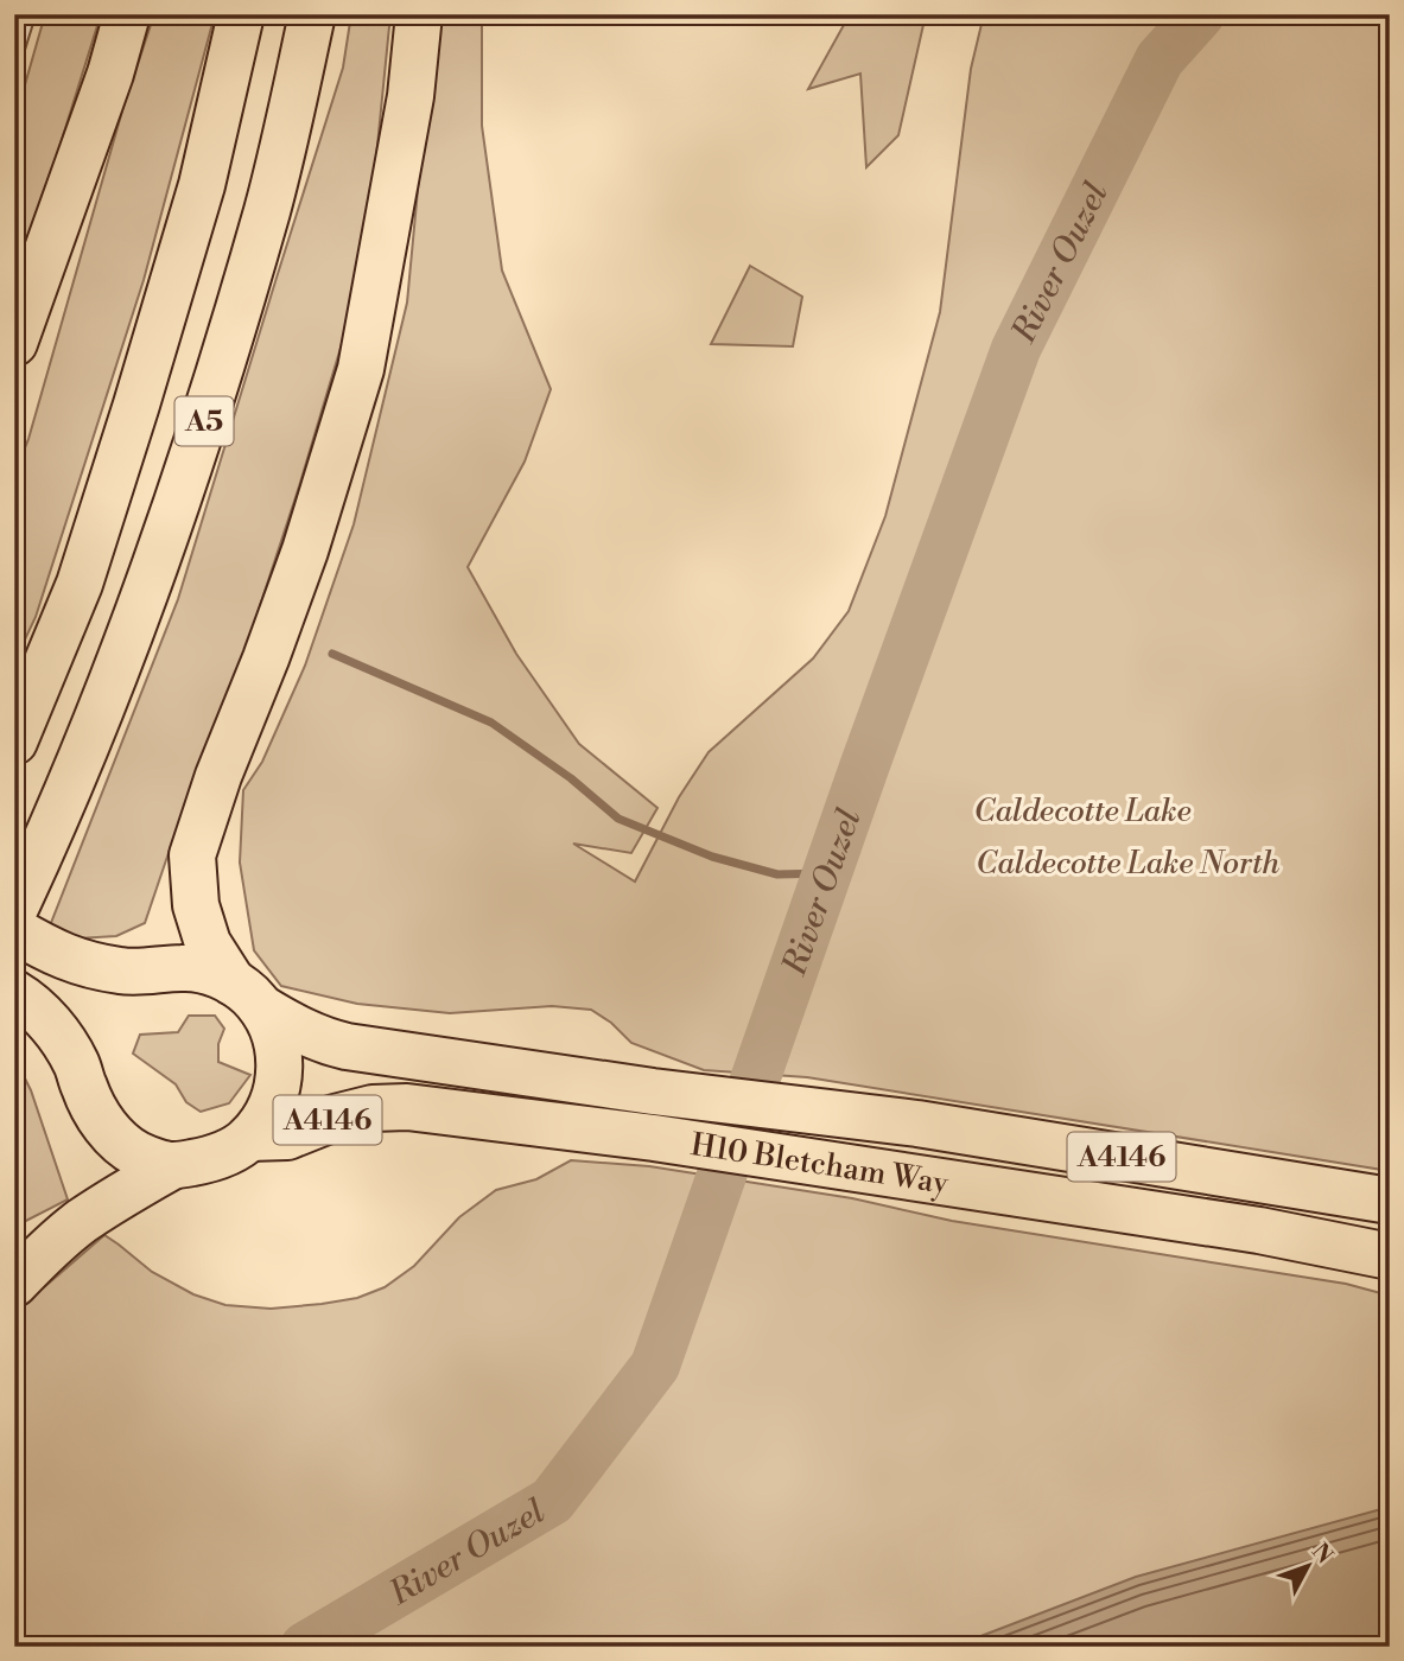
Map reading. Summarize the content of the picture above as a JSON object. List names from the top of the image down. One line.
{"streets":{"highway":["A5","A4146","H10 Bletcham Way"]},"water":["River Ouzel"],"parks":["Caldecotte Lake","Caldecotte Lake North"],"north":"top right"}
